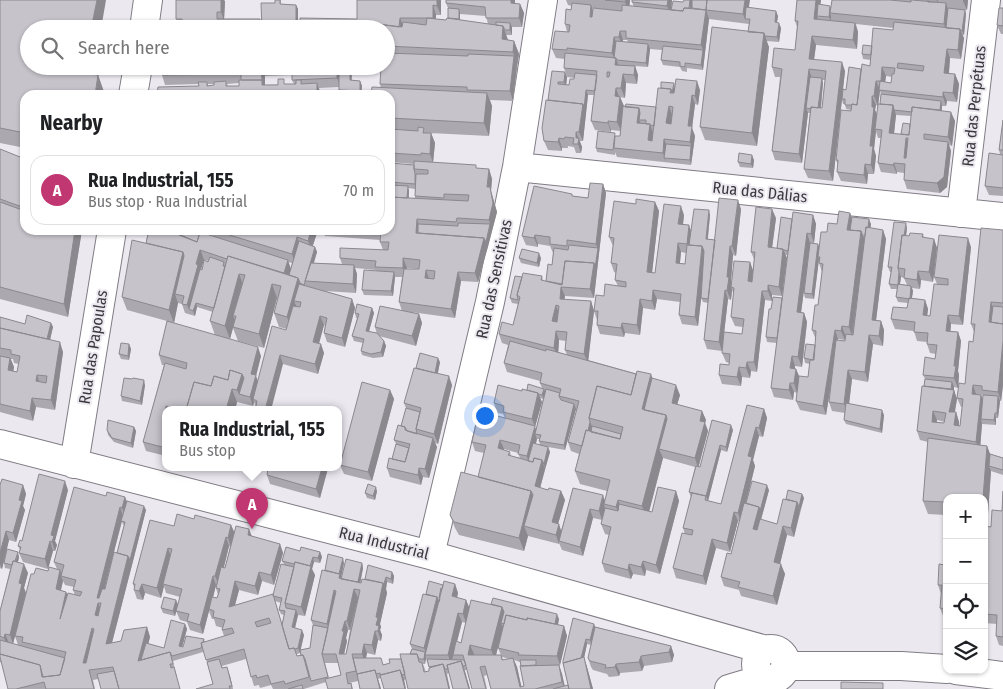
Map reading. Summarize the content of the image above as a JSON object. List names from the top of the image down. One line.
{"streets":{"street":["Rua das Perpétuas","Rua das Dálias","Rua das Sensitivas","Rua das Papoulas","Rua Industrial"]},"crossings":[["Rua das Perpétuas","Rua das Dálias"],["Rua das Dálias","Rua das Sensitivas"],["Rua das Sensitivas","Rua Industrial"],["Rua das Papoulas","Rua Industrial"]],"page":{"search":"Search here","heading":"Nearby","list":[{"mark":"A","name":"Rua Industrial, 155","note":"Bus stop · Rua Industrial","value":"70 m"}],"popup":["Rua Industrial, 155","Bus stop"],"pins":"A","map_buttons":["+","−"]}}
